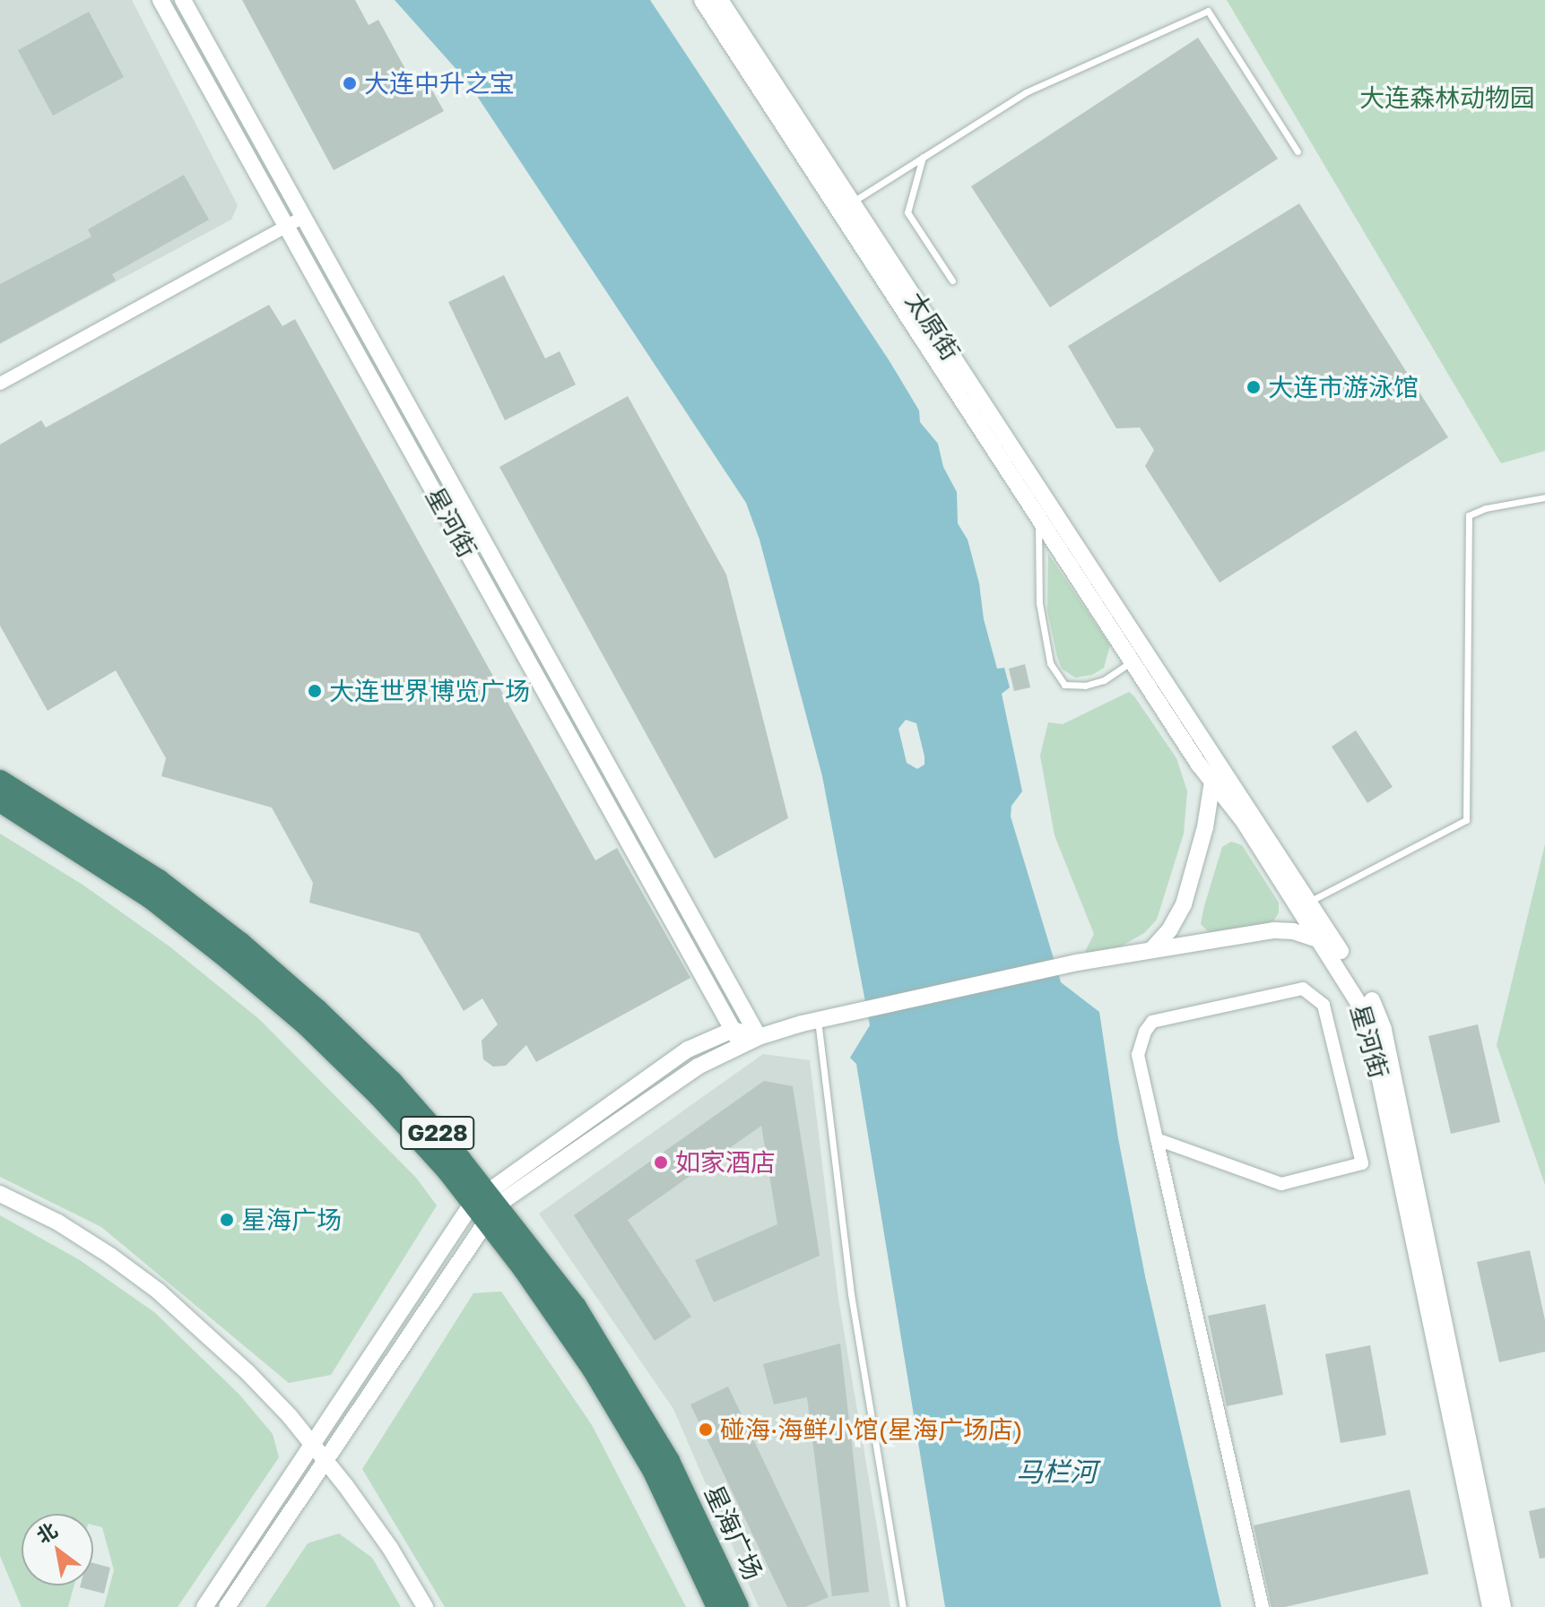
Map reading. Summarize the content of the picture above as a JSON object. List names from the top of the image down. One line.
{"streets":{"highway":["G228","星海广场"],"street":["太原街","星河街"]},"crossings":[["太原街","星河街"]],"water":["马栏河"],"parks":["大连森林动物园"],"places":["大连中升之宝","大连市游泳馆","大连世界博览广场","如家酒店","星海广场","碰海·海鲜小馆(星海广场店)"],"north":"top left"}
